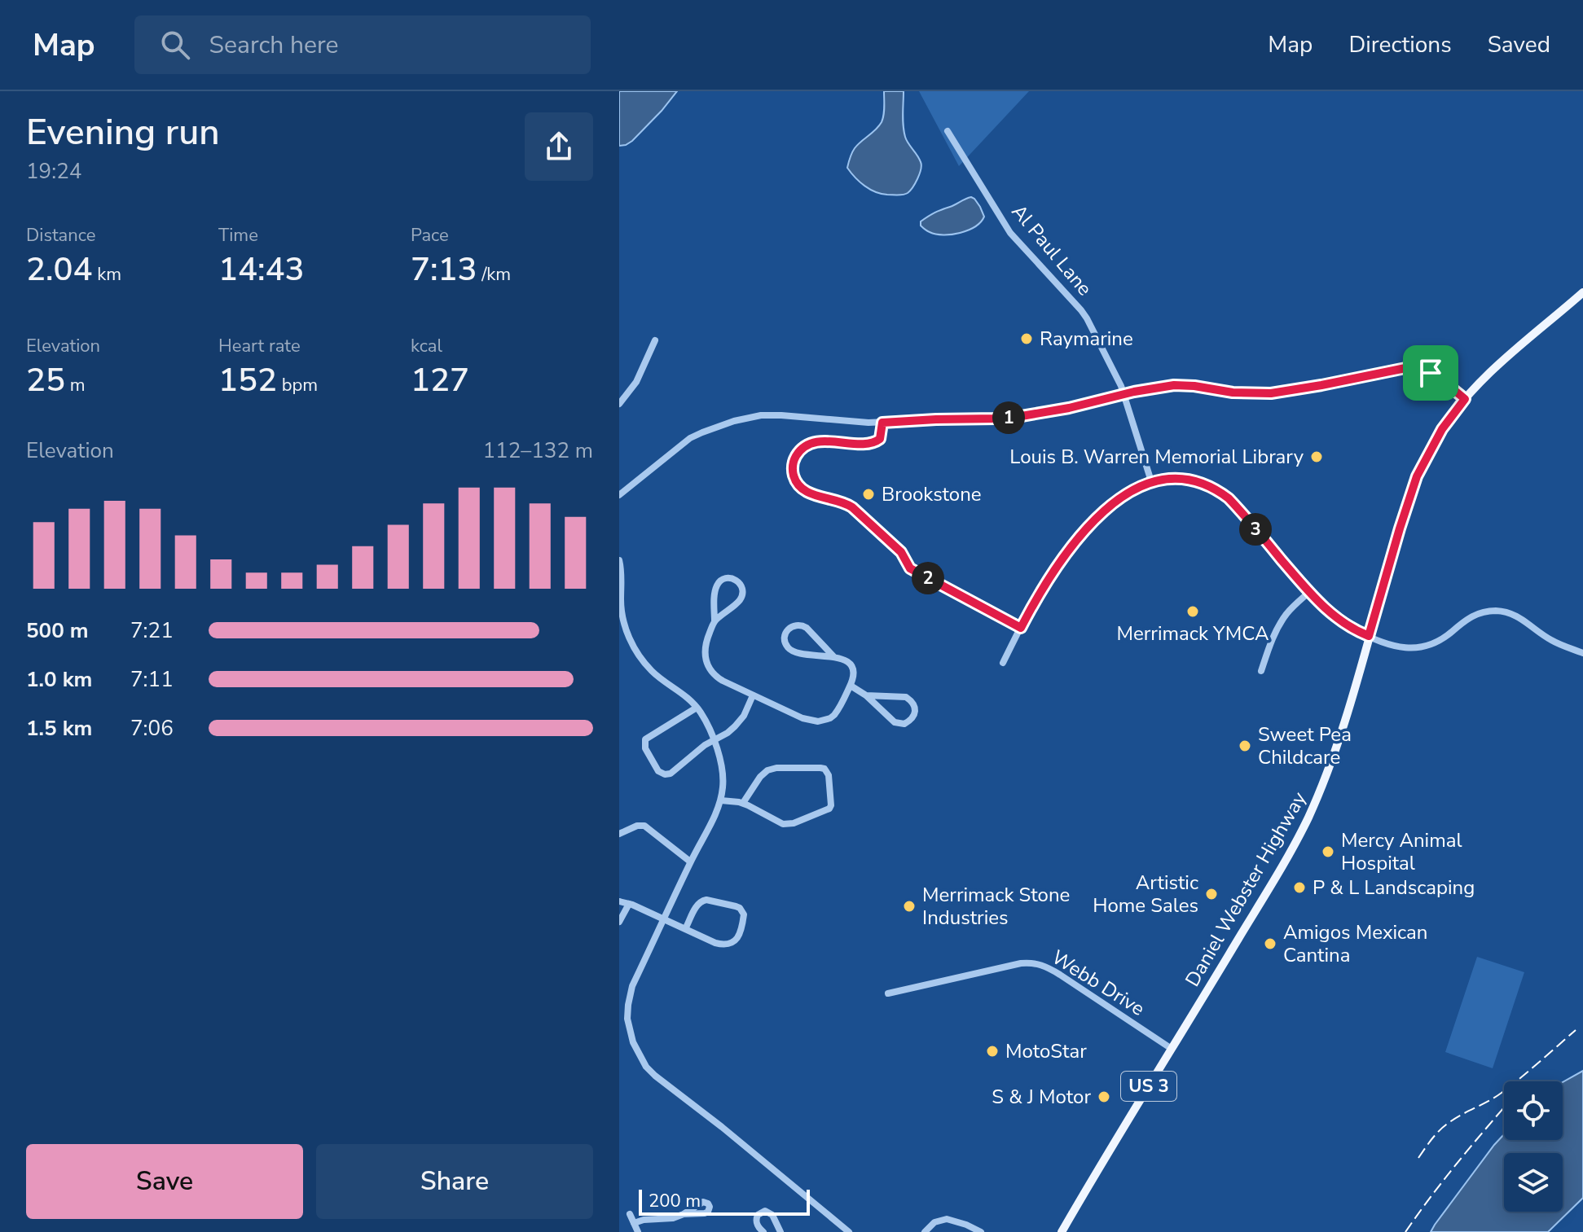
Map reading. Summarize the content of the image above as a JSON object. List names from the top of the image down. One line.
{"streets":{"main road":["Daniel Webster Highway","US 3"],"street":["Al Paul Lane","Webb Drive"]},"crossings":[["Daniel Webster Highway","Webb Drive"]],"places":["Raymarine","Louis B. Warren Memorial Library","Brookstone","Merrimack YMCA","Sweet Pea Childcare","Mercy Animal Hospital","P & L Landscaping","Artistic Home Sales","Merrimack Stone Industries","Amigos Mexican Cantina","MotoStar","S & J Motor"],"scale_bar":"200 m","page":{"header":"Map","search":"Search here","nav":["Map","Directions","Saved"],"heading":["Evening run","19:24"],"stats":[["Distance","2.04 km"],["Time","14:43"],["Pace","7:13 /km"],["Elevation","25 m"],["Heart rate","152 bpm"],["kcal","127"]],"pins":["1","3","2"],"chart":["Elevation","112–132 m"],"list":[{"name":"500 m","note":"7:21"},{"name":"1.0 km","note":"7:11"},{"name":"1.5 km","note":"7:06"}],"buttons":["Save","Share"],"scale":"200 m"}}
